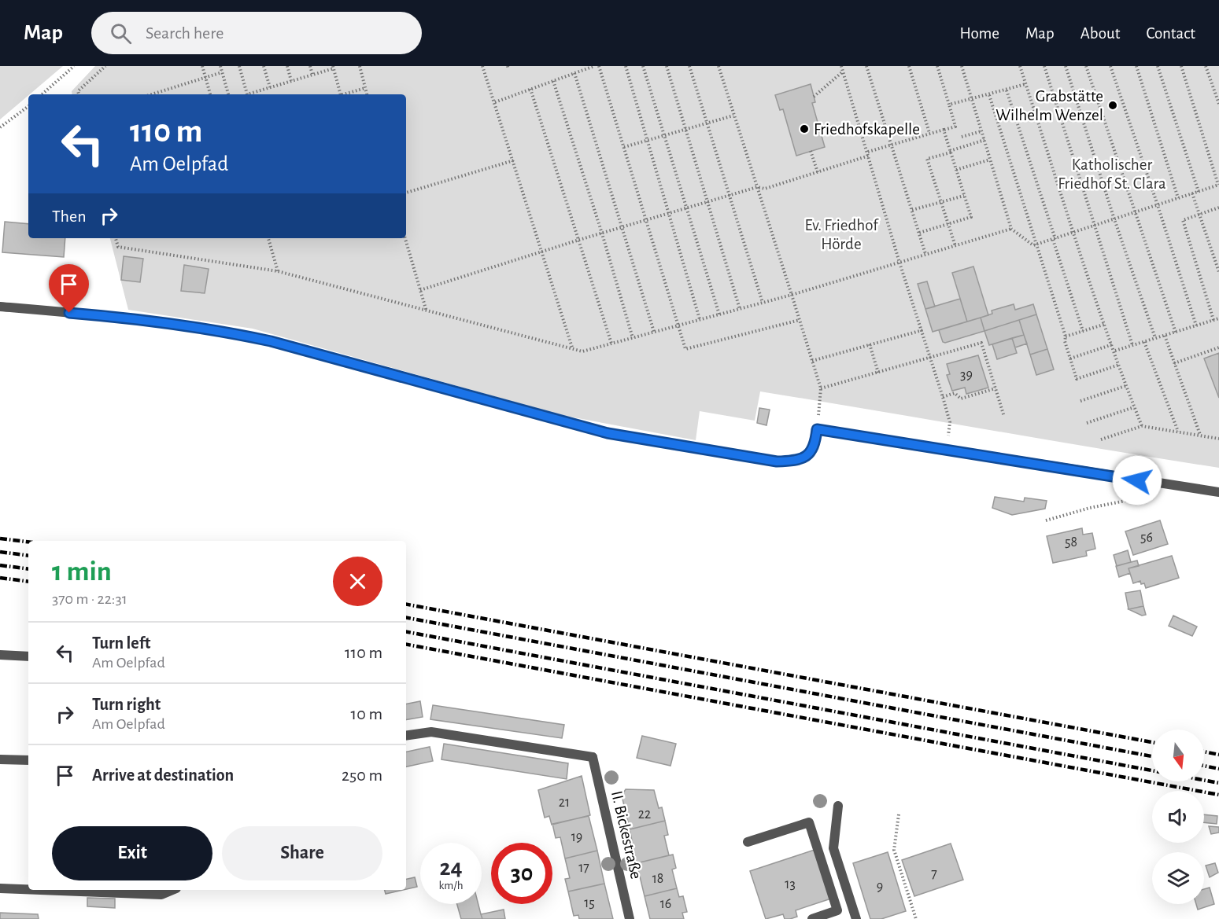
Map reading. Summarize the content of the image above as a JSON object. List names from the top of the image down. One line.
{"streets":{"street":["II. Bickestraße"]},"parks":["Katholischer Friedhof St. Clara","Ev. Friedhof Hörde"],"places":["Grabstätte Wilhelm Wenzel","Friedhofskapelle"],"house_numbers":["39","56","58","21","22","19","17","7","18","13","9","15","16"],"north":"bottom","page":{"header":"Map","search":"Search here","nav":["Home","Map","About","Contact"],"turn":["110 m","Am Oelpfad"],"then":"Then","heading":["1 min","370 m · 22:31"],"list":[{"name":"Turn left","note":"Am Oelpfad","value":"110 m"},{"name":"Turn right","note":"Am Oelpfad","value":"10 m"},{"name":"Arrive at destination","value":"250 m"}],"buttons":["Exit","Share"],"speed":"24 km/h","limit":"30"}}
